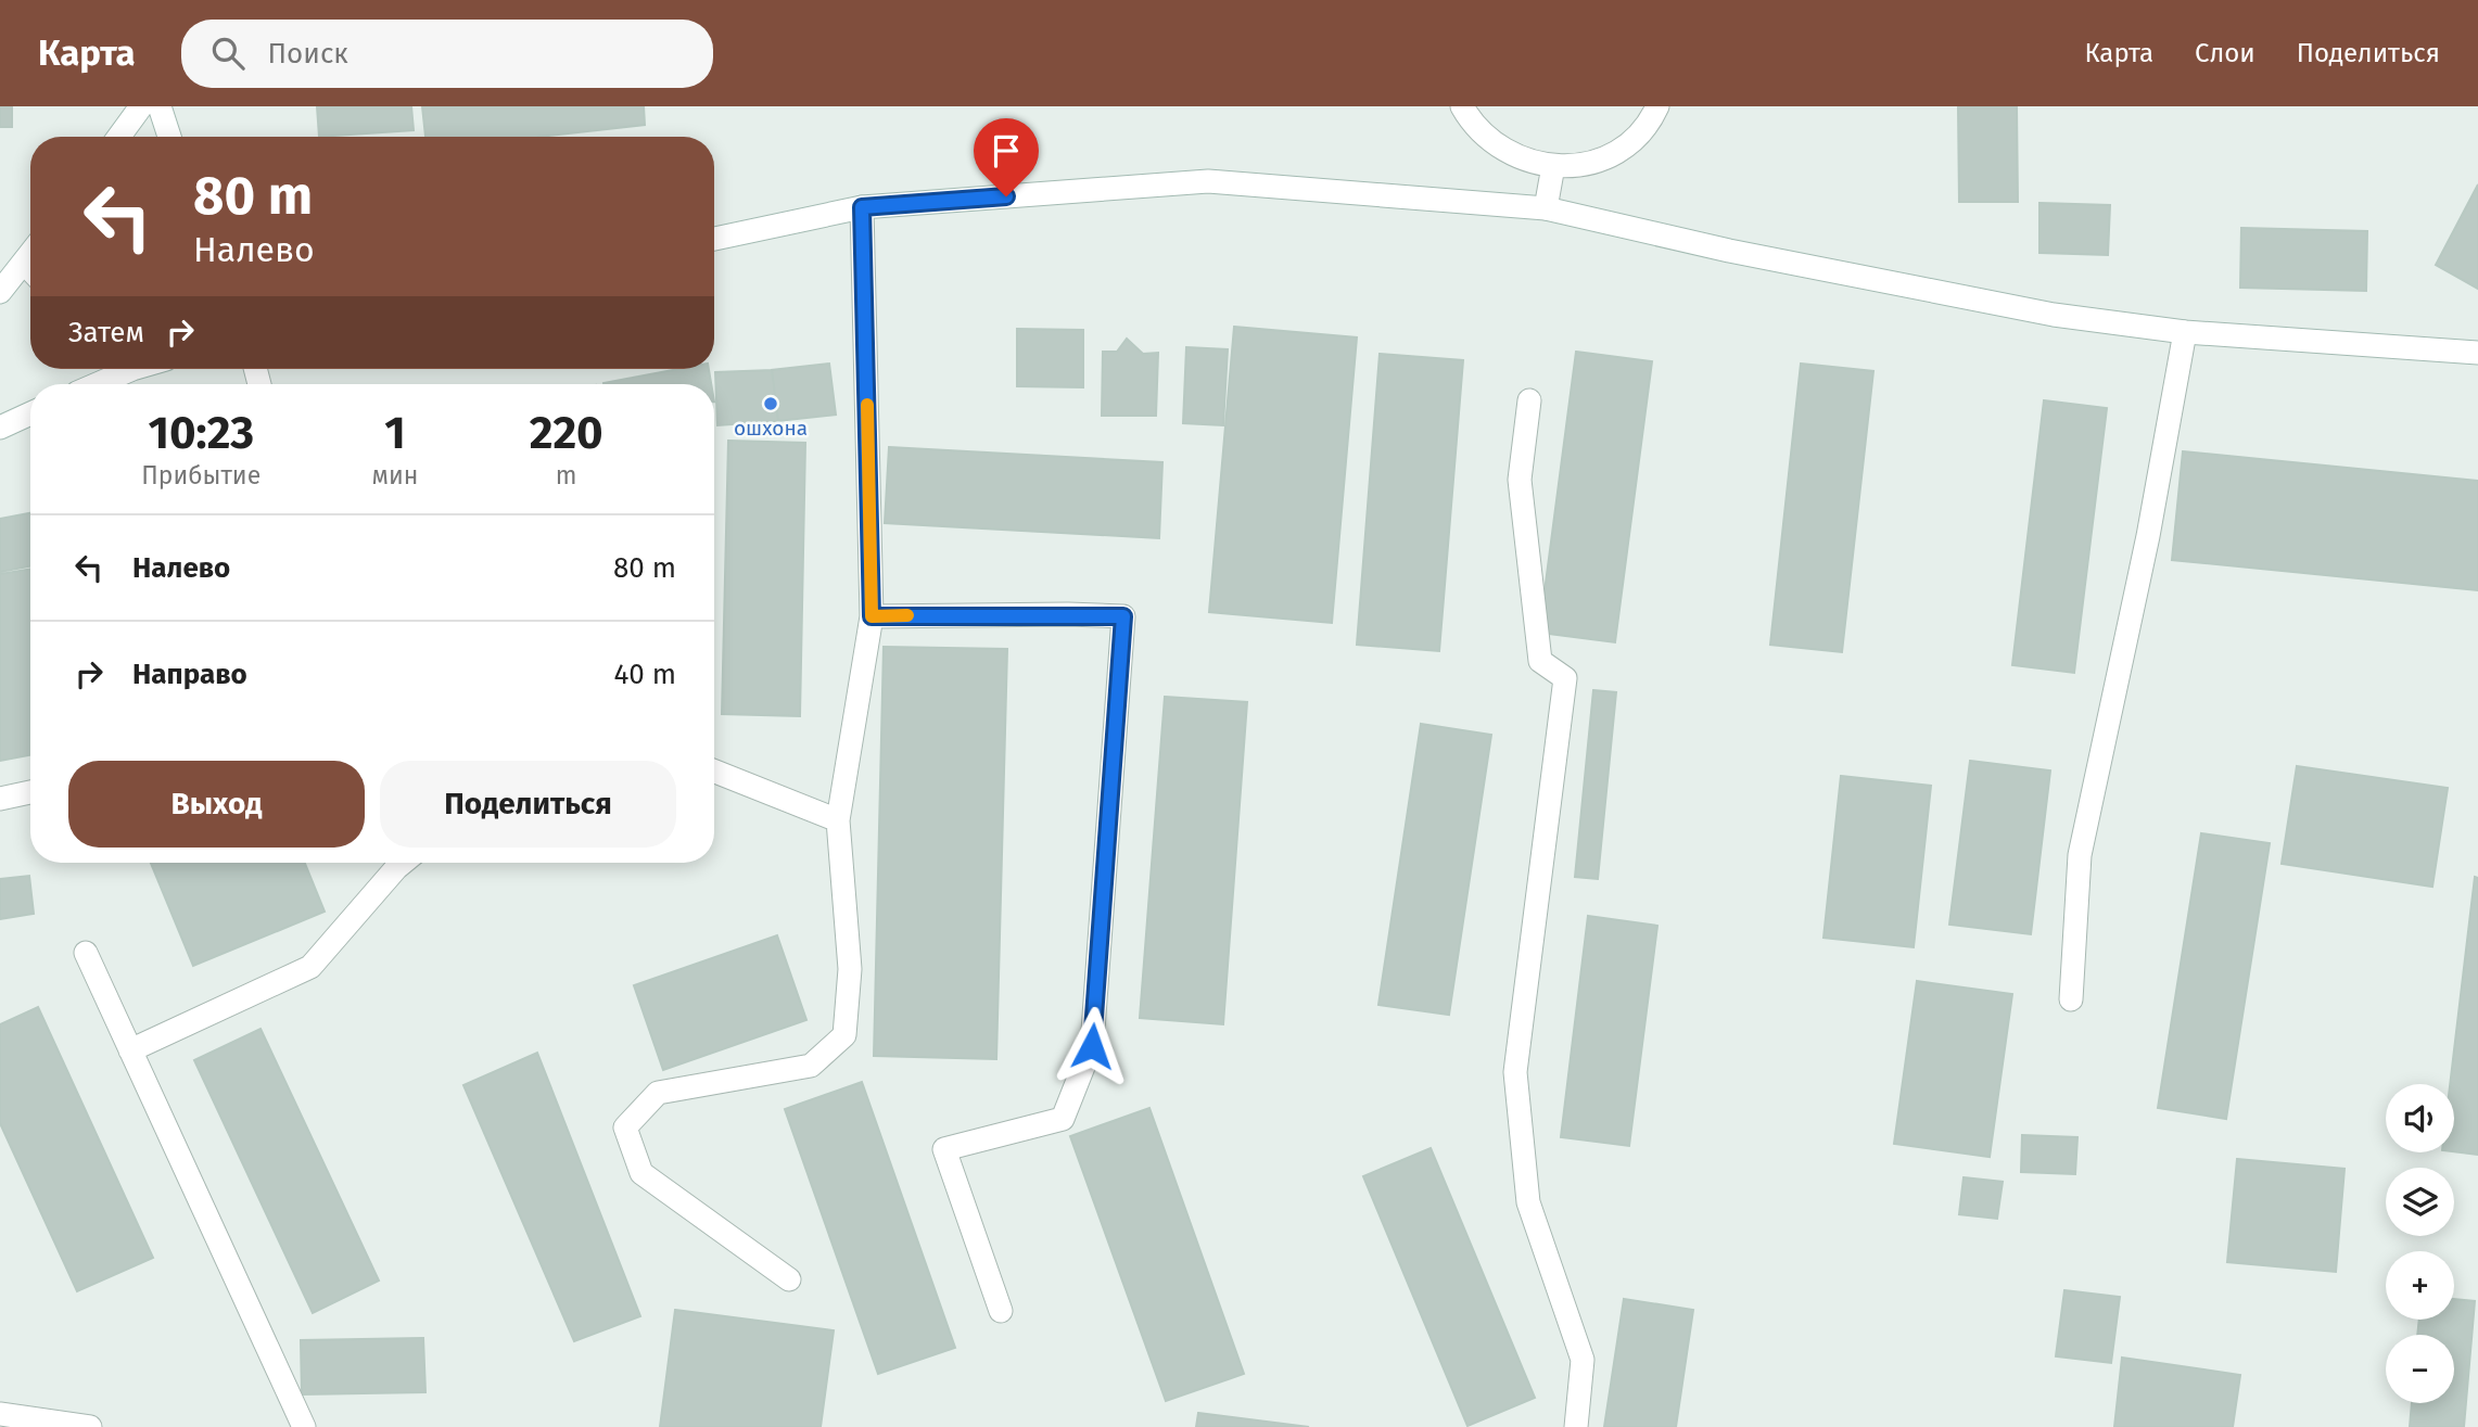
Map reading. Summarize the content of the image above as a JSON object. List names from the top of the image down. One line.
{"places":["ошхона"],"page":{"header":"Карта","search":"Поиск","nav":["Карта","Слои","Поделиться"],"turn":["80 m","Налево"],"then":"Затем","eta":["10:23","Прибытие","1","мин","220","m"],"list":[{"name":"Налево","value":"80 m"},{"name":"Направо","value":"40 m"}],"buttons":["Выход","Поделиться"],"map_buttons":["+","−"]}}
